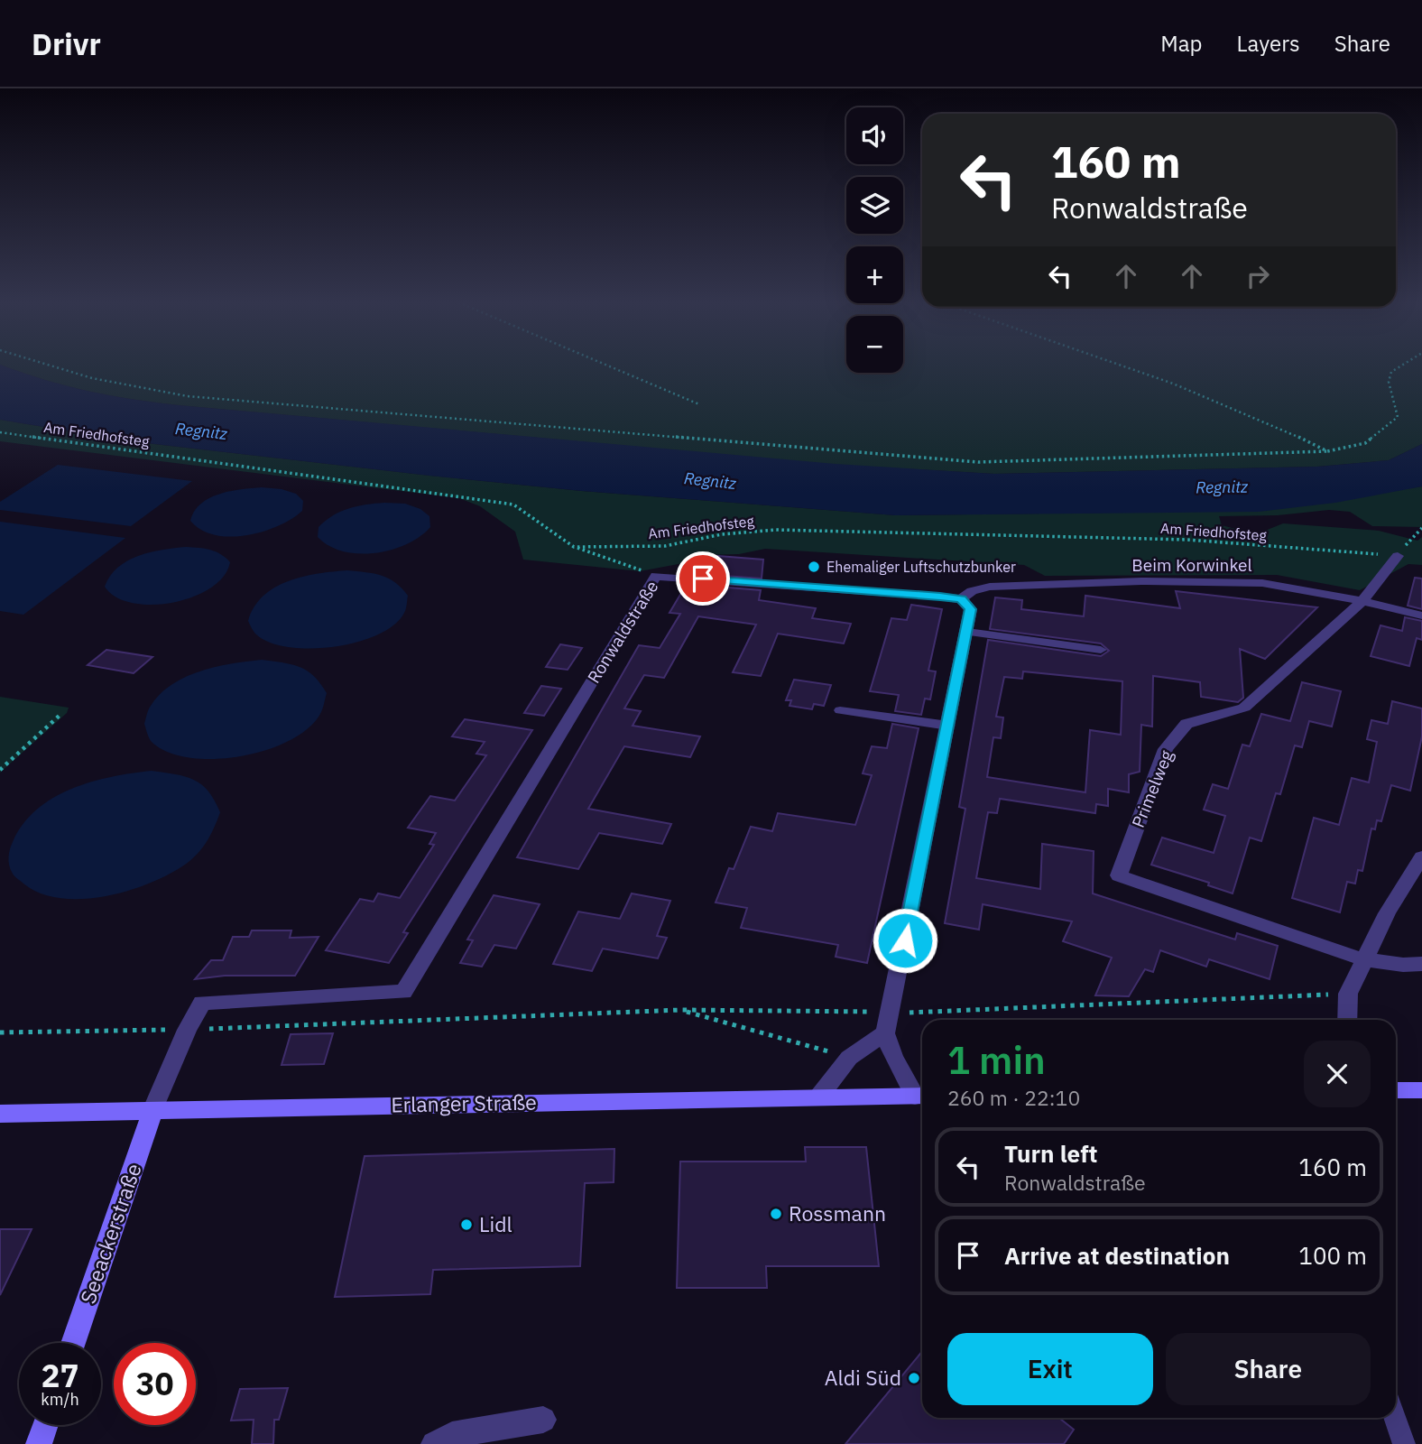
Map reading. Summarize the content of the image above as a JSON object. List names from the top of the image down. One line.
{"streets":{"main road":["Erlanger Straße","Seeackerstraße"],"street":["Beim Korwinkel","Ronwaldstraße","Primelweg"],"path":["Am Friedhofsteg"]},"crossings":[["Am Friedhofsteg","Primelweg"],["Beim Korwinkel","Ronwaldstraße"],["Beim Korwinkel","Primelweg"],["Ronwaldstraße","Erlanger Straße"],["Ronwaldstraße","Seeackerstraße"],["Erlanger Straße","Seeackerstraße"]],"water":["Regnitz"],"places":["Ehemaliger Luftschutzbunker","Rossmann","Lidl","Aldi Süd"],"page":{"header":"Drivr","nav":["Map","Layers","Share"],"map_buttons":["+","−"],"turn":["160 m","Ronwaldstraße"],"heading":["1 min","260 m · 22:10"],"list":[{"name":"Turn left","note":"Ronwaldstraße","value":"160 m"},{"name":"Arrive at destination","value":"100 m"}],"buttons":["Exit","Share"],"speed":"27 km/h","limit":"30"}}
